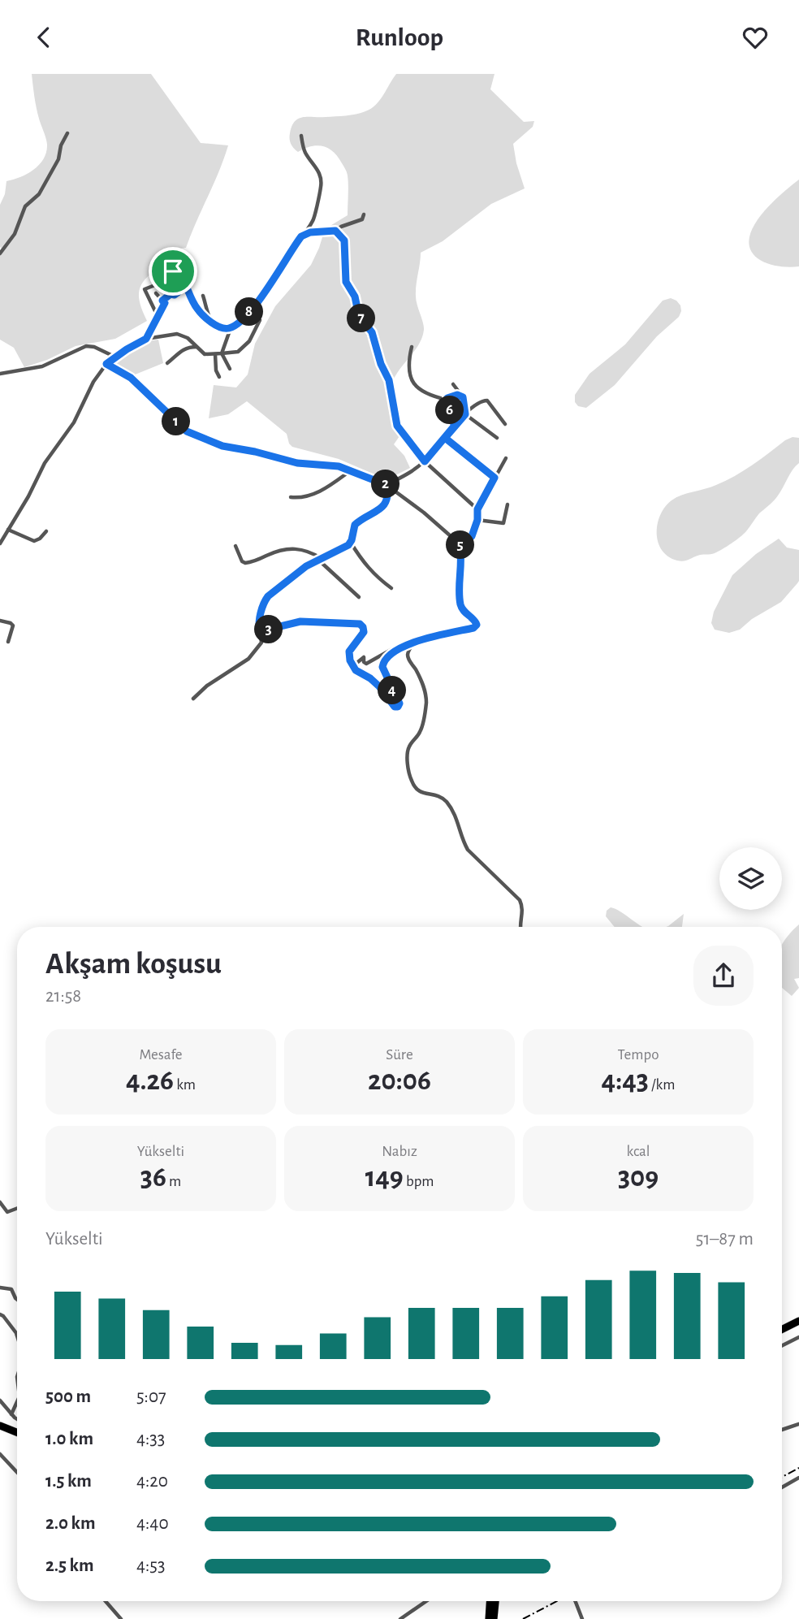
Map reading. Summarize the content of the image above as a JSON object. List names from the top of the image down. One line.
{"page":{"header":"Runloop","pins":["8","7","6","1","2","5","3","4"],"heading":["Akşam koşusu","21:58"],"stats":[["Mesafe","4.26 km"],["Süre","20:06"],["Tempo","4:43 /km"],["Yükselti","36 m"],["Nabız","149 bpm"],["kcal","309"]],"chart":["Yükselti","51–87 m"],"list":[{"name":"500 m","note":"5:07"},{"name":"1.0 km","note":"4:33"},{"name":"1.5 km","note":"4:20"},{"name":"2.0 km","note":"4:40"},{"name":"2.5 km","note":"4:53"}]}}
